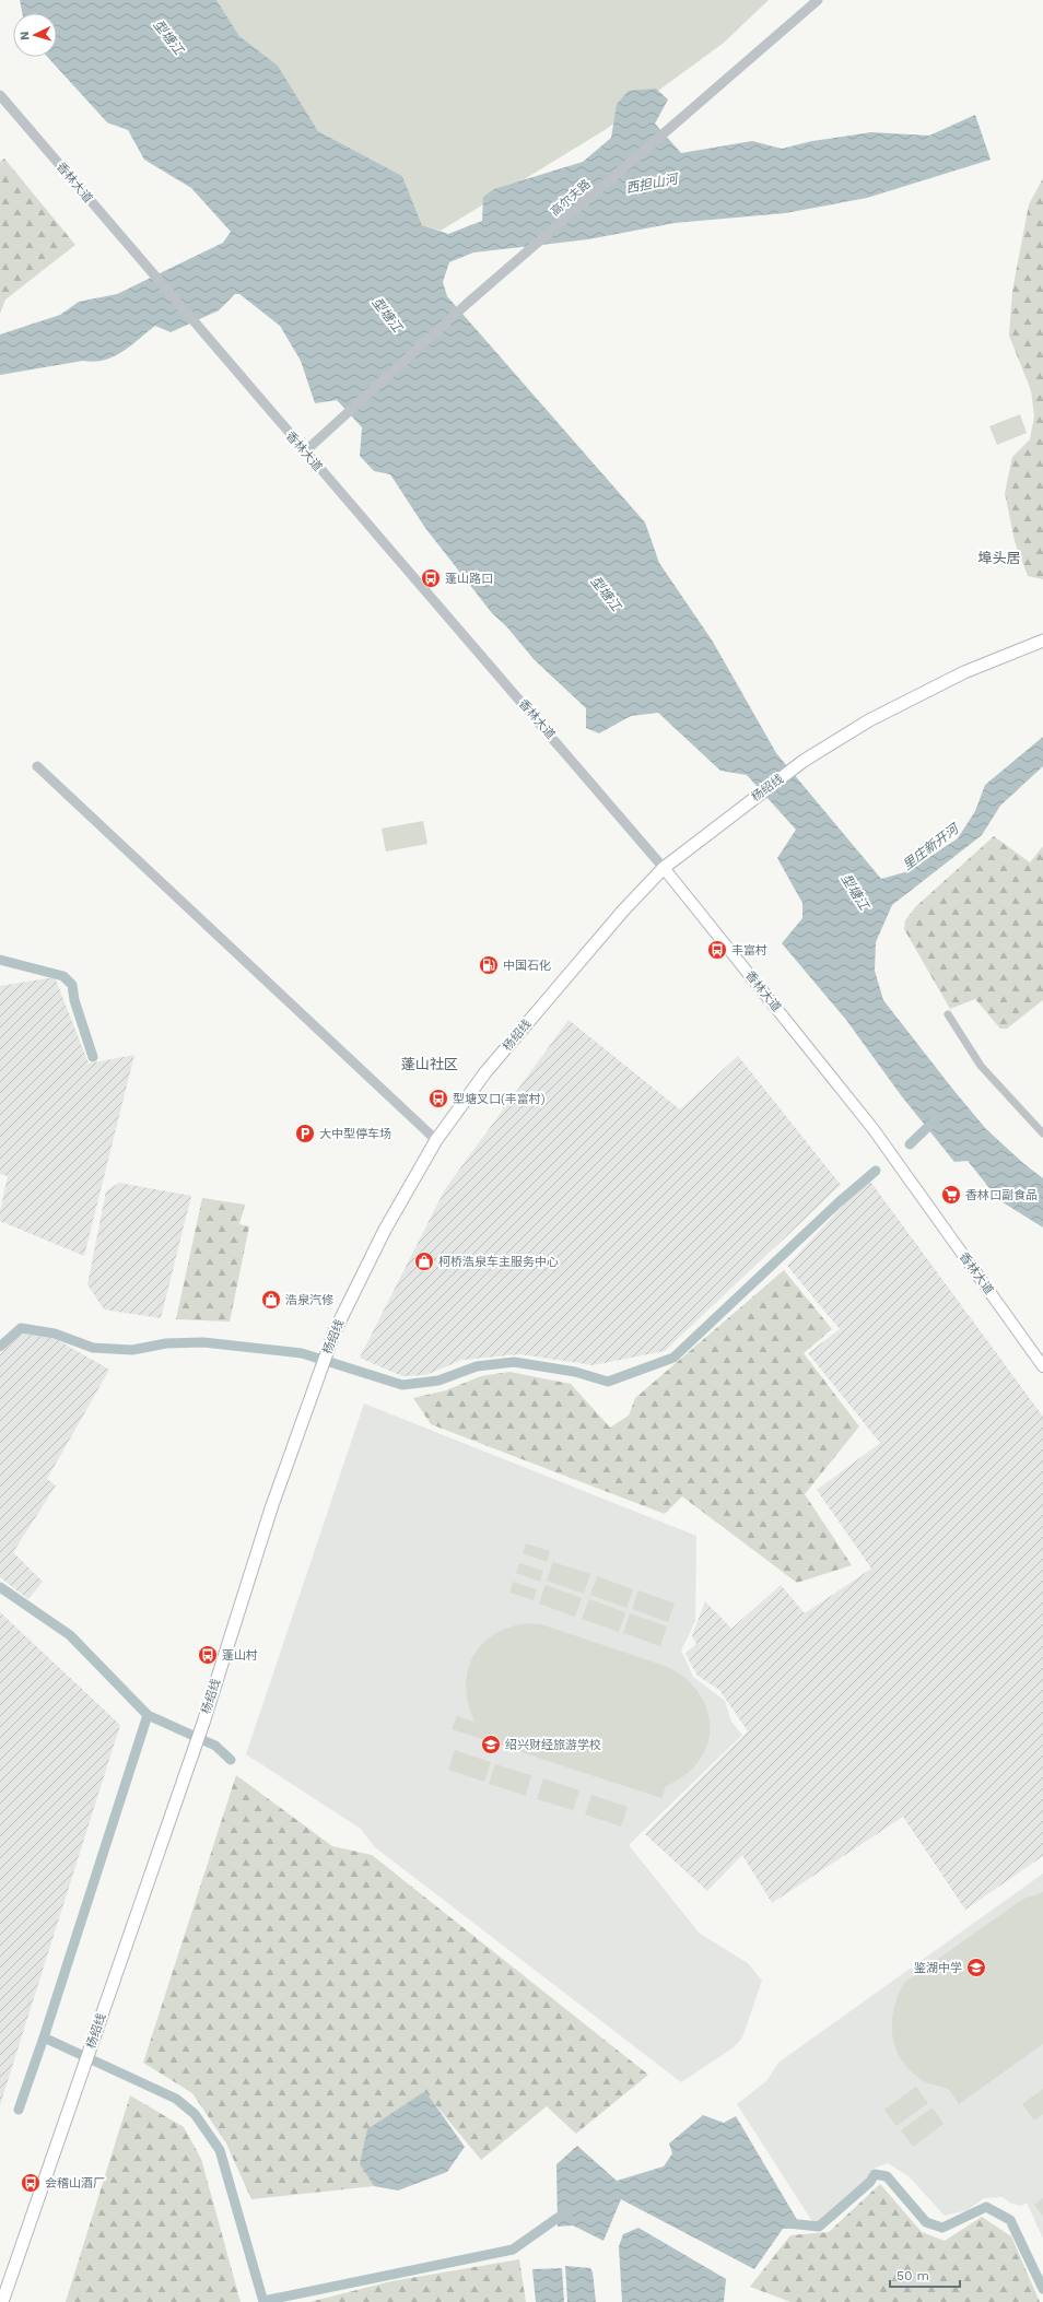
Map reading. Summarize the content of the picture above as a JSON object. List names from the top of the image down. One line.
{"streets":{"main road":["香林大道","杨绍线"],"street":["高尔夫路"]},"crossings":[["香林大道","高尔夫路"],["香林大道","杨绍线"]],"districts":["埠头居","蓬山社区"],"water":["型塘江","西担山河","里庄新开河"],"places":{"bus stop":["蓬山路口","丰富村","型塘叉口(丰富村)","蓬山村","会稽山酒厂"],"fuel station":["中国石化"],"parking":["大中型停车场"],"supermarket":["香林口副食品"],"shop":["柯桥浩泉车主服务中心","浩泉汽修"],"school or university":["绍兴财经旅游学校","鉴湖中学"]},"scale_bar":"50 m","north":"left"}
